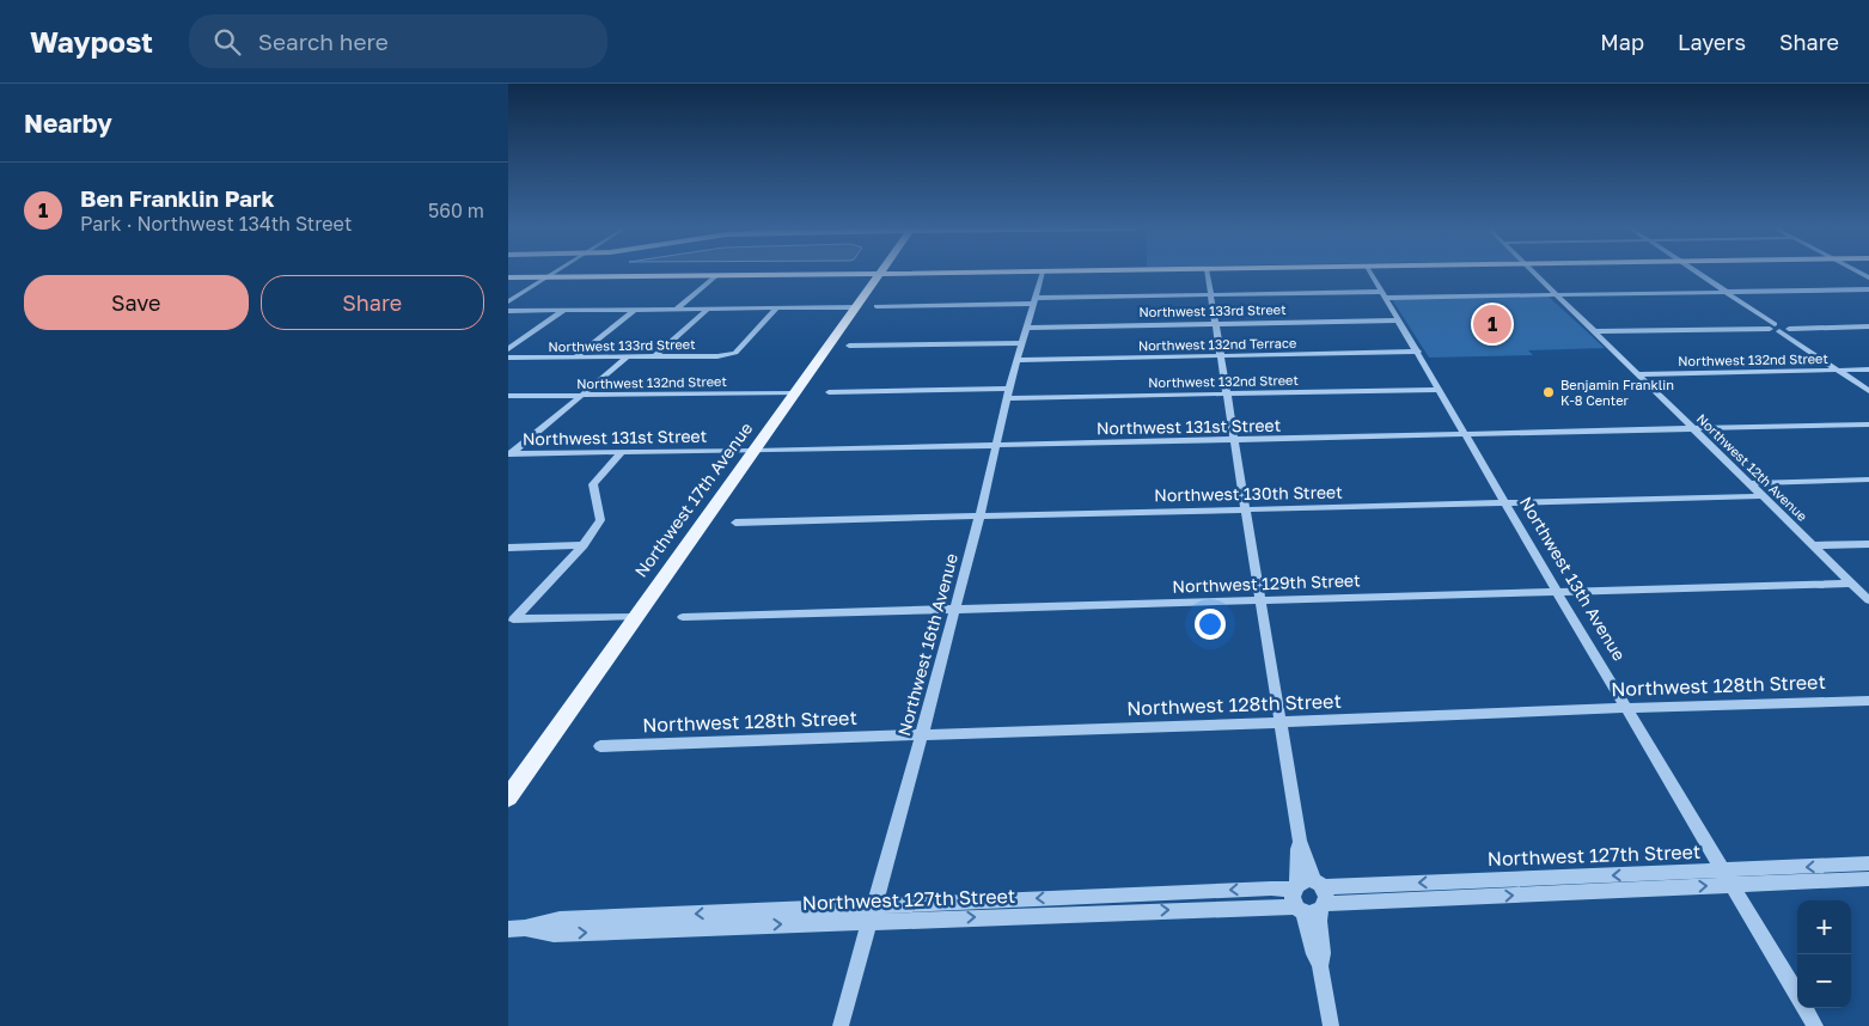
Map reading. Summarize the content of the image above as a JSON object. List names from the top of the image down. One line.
{"streets":{"main road":["Northwest 17th Avenue"],"street":["Northwest 133rd Street","Northwest 132nd Terrace","Northwest 132nd Street","Northwest 131st Street","Northwest 12th Avenue","Northwest 130th Street","Northwest 13th Avenue","Northwest 129th Street","Northwest 16th Avenue","Northwest 128th Street","Northwest 127th Street"]},"crossings":[["Northwest 133rd Street","Northwest 13th Avenue"],["Northwest 133rd Street","Northwest 16th Avenue"],["Northwest 132nd Terrace","Northwest 13th Avenue"],["Northwest 132nd Terrace","Northwest 16th Avenue"],["Northwest 132nd Street","Northwest 12th Avenue"],["Northwest 132nd Street","Northwest 17th Avenue"],["Northwest 132nd Street","Northwest 13th Avenue"],["Northwest 132nd Street","Northwest 16th Avenue"],["Northwest 131st Street","Northwest 12th Avenue"],["Northwest 131st Street","Northwest 17th Avenue"],["Northwest 131st Street","Northwest 13th Avenue"],["Northwest 131st Street","Northwest 16th Avenue"],["Northwest 12th Avenue","Northwest 130th Street"],["Northwest 12th Avenue","Northwest 129th Street"],["Northwest 130th Street","Northwest 13th Avenue"],["Northwest 130th Street","Northwest 16th Avenue"],["Northwest 13th Avenue","Northwest 129th Street"],["Northwest 13th Avenue","Northwest 128th Street"],["Northwest 13th Avenue","Northwest 127th Street"],["Northwest 129th Street","Northwest 16th Avenue"],["Northwest 16th Avenue","Northwest 128th Street"],["Northwest 16th Avenue","Northwest 127th Street"]],"places":["Benjamin Franklin K-8 Center"],"page":{"header":"Waypost","search":"Search here","nav":["Map","Layers","Share"],"heading":"Nearby","list":[{"mark":"1","name":"Ben Franklin Park","note":"Park · Northwest 134th Street","value":"560 m"}],"buttons":["Save","Share"],"pins":"1","map_buttons":["+","−"]}}
